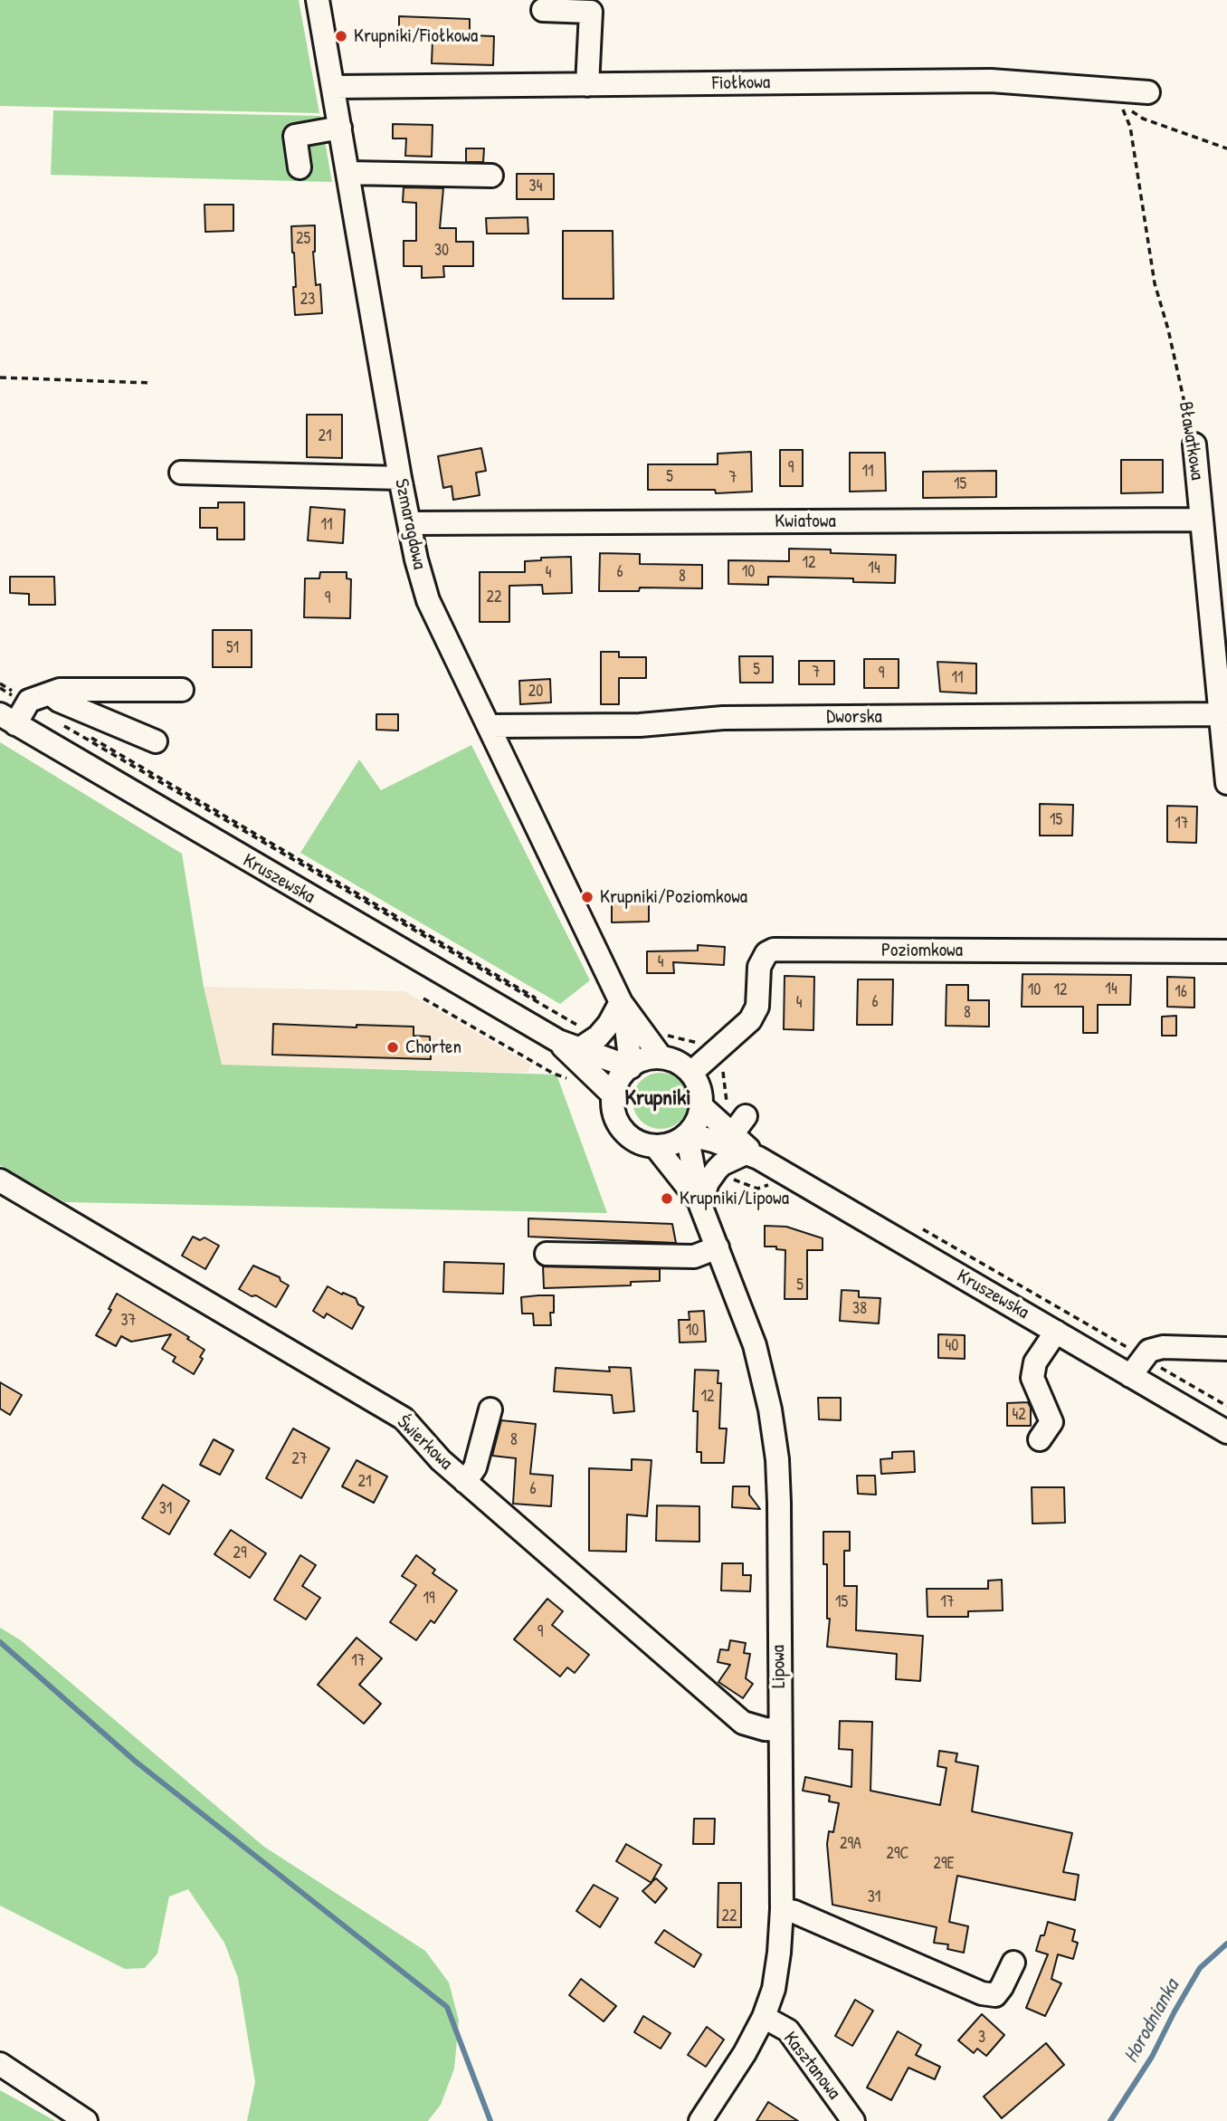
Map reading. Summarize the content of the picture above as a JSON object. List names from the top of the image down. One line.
{"streets":{"street":["Fiołkowa","Bławatkowa","Kwiatowa","Szmaragdowa","Dworska","Kruszewska","Poziomkowa","Świerkowa","Lipowa","Kasztanowa"]},"crossings":[["Fiołkowa","Szmaragdowa"],["Bławatkowa","Kwiatowa"],["Bławatkowa","Dworska"],["Kwiatowa","Szmaragdowa"],["Szmaragdowa","Dworska"],["Szmaragdowa","Kruszewska"],["Szmaragdowa","Poziomkowa"],["Szmaragdowa","Lipowa"],["Kruszewska","Poziomkowa"],["Kruszewska","Lipowa"],["Poziomkowa","Lipowa"],["Świerkowa","Lipowa"],["Lipowa","Kasztanowa"]],"districts":["Krupniki"],"water":["Horodnianka"],"places":["Krupniki/Fiołkowa","Krupniki/Poziomkowa","Chorten","Krupniki/Lipowa"],"house_numbers":["34","25","30","23","21","9","11","5","7","15","11","12","14","6","10","4","8","22","9","51","5","7","9","11","20","15","17","4","14","10","12","16","6","4","8","5","38","37","10","40","12","42","8","27","21","6","31","29","19","15","17","9","17","29A","29C","29E","31","22","3"]}
